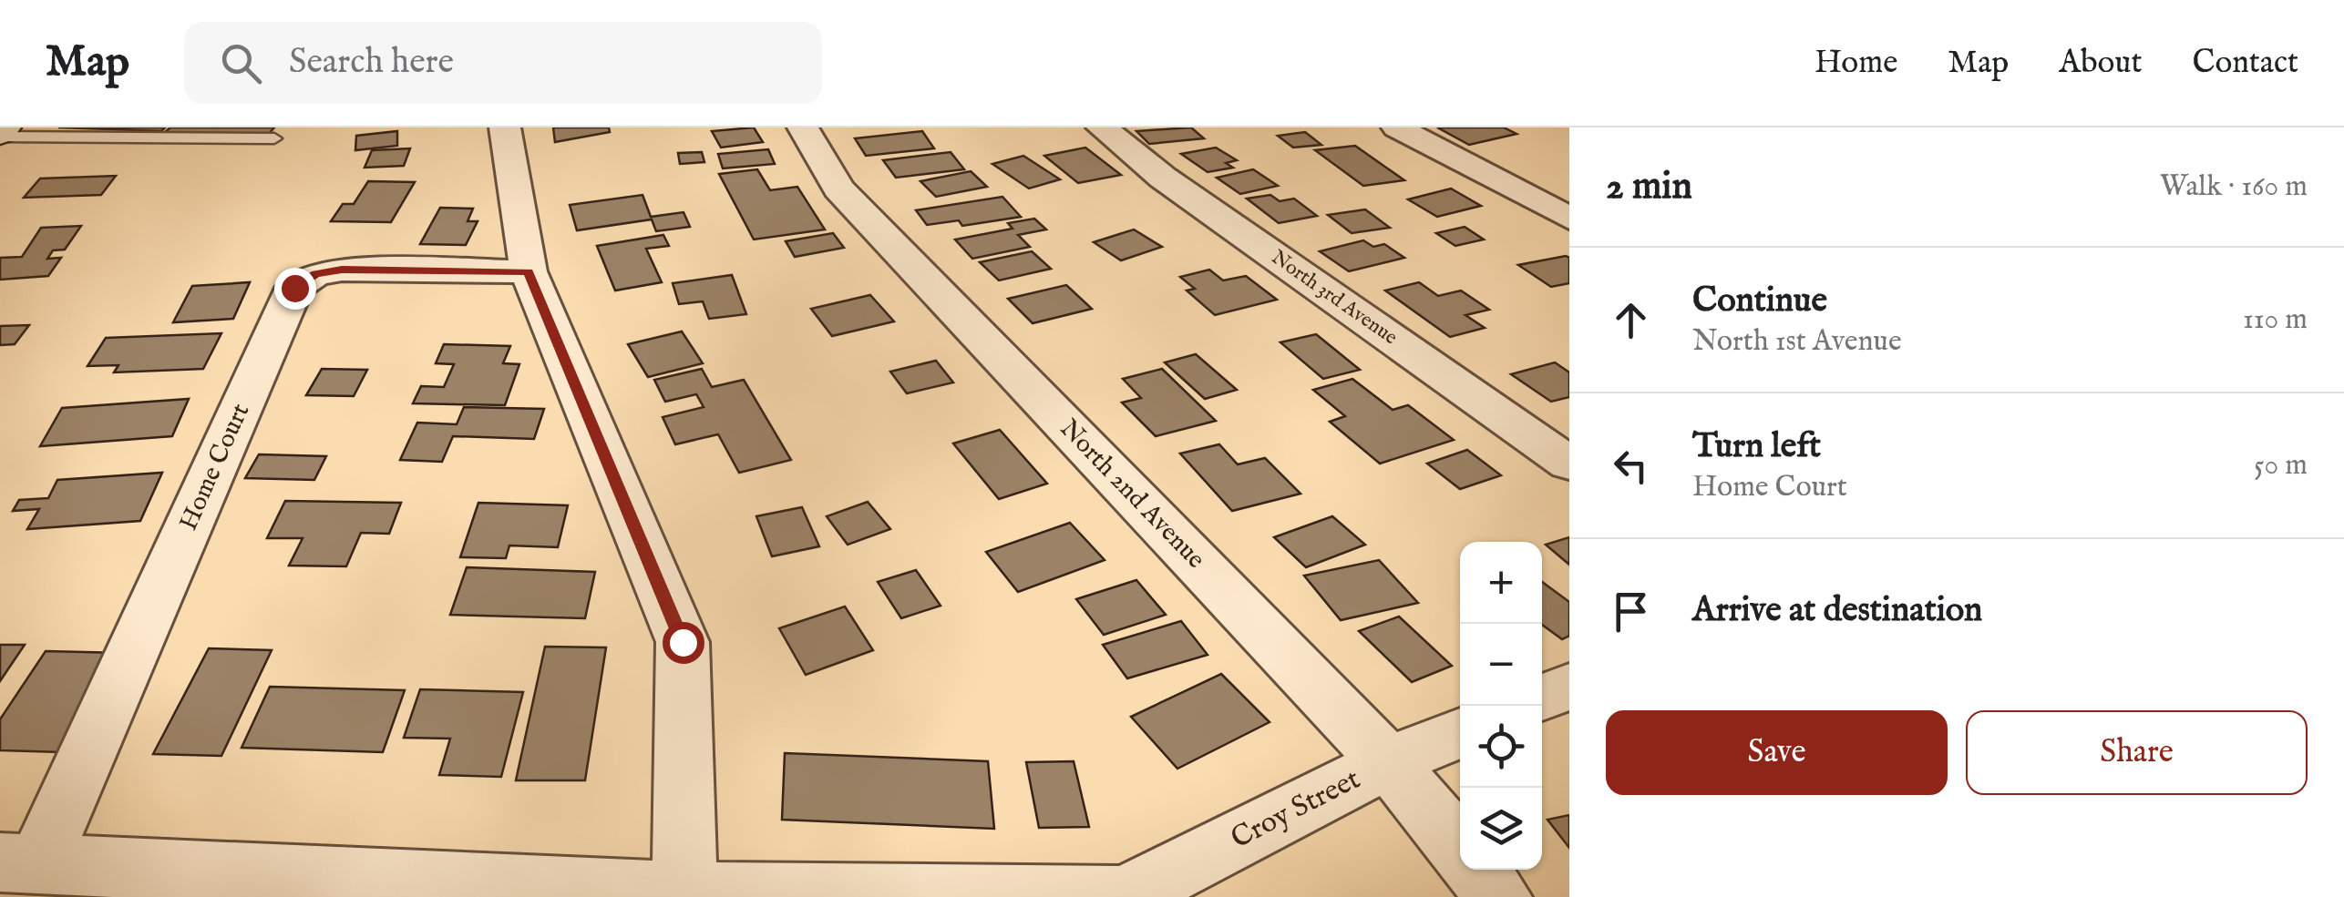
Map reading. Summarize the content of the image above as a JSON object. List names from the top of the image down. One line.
{"streets":{"street":["North 3rd Avenue","Home Court","North 2nd Avenue","Croy Street"]},"crossings":[["North 2nd Avenue","Croy Street"]],"page":{"header":"Map","search":"Search here","nav":["Home","Map","About","Contact"],"heading":["2 min","Walk · 160 m"],"list":[["Continue","North 1st Avenue","110 m"],["Turn left","Home Court","50 m"],"Arrive at destination"],"map_buttons":["+","−"],"buttons":["Save","Share"]}}
